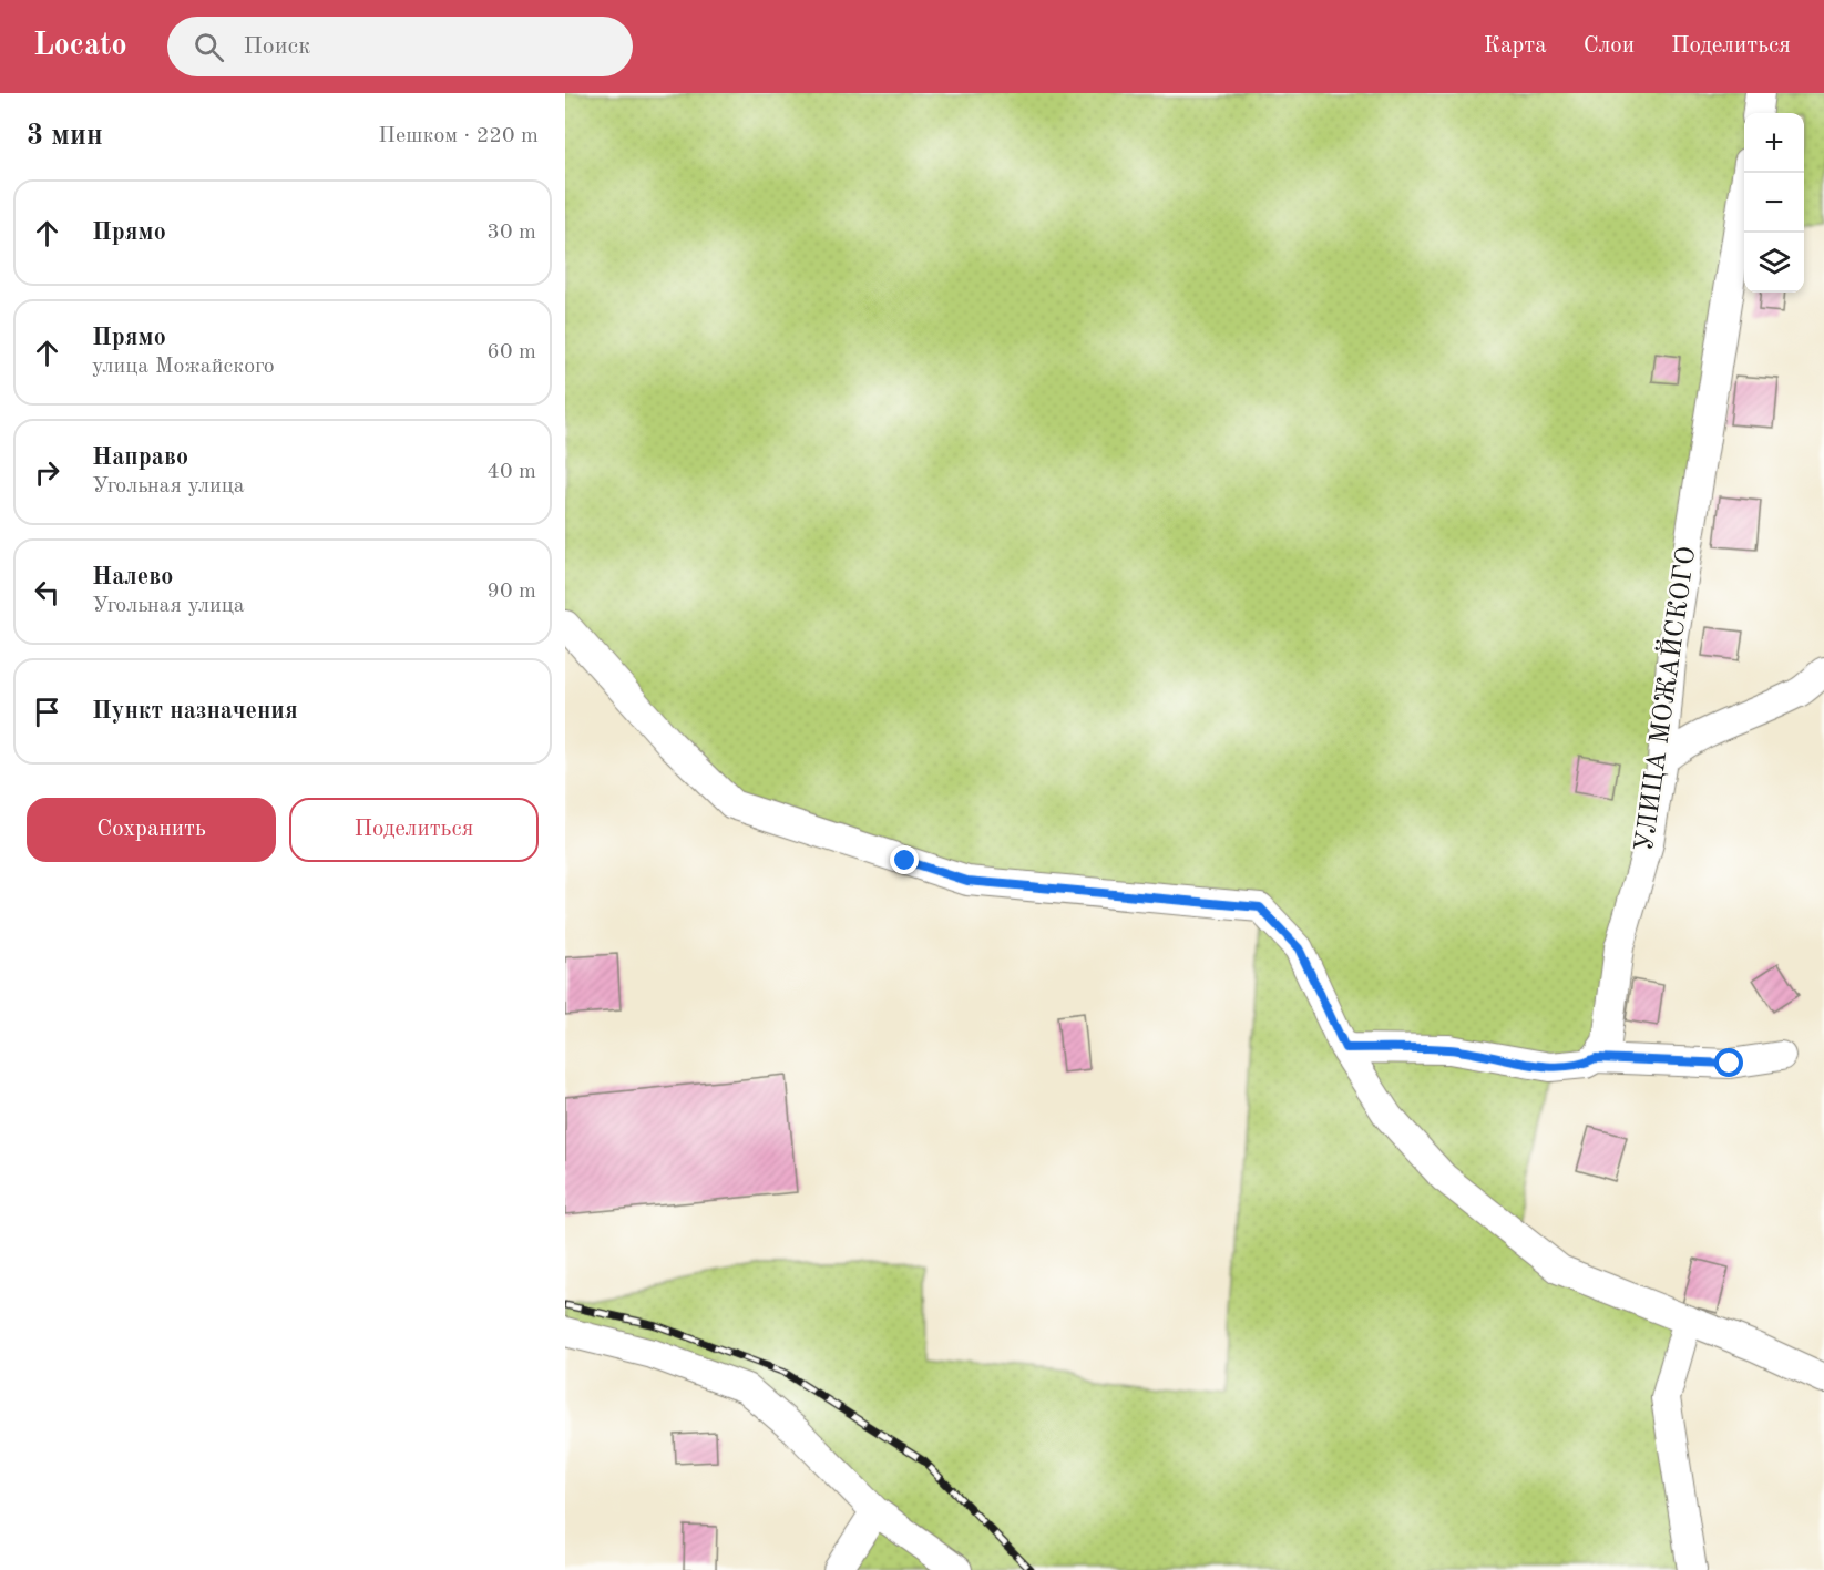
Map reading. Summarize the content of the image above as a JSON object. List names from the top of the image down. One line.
{"streets":{"street":["УЛИЦА МОЖАЙСКОГО"]},"page":{"header":"Locato","search":"Поиск","nav":["Карта","Слои","Поделиться"],"heading":["3 мин","Пешком · 220 m"],"map_buttons":["+","−"],"list":[["Прямо","30 m"],["Прямо","улица Можайского","60 m"],["Направо","Угольная улица","40 m"],["Налево","Угольная улица","90 m"],"Пункт назначения"],"buttons":["Сохранить","Поделиться"]}}
